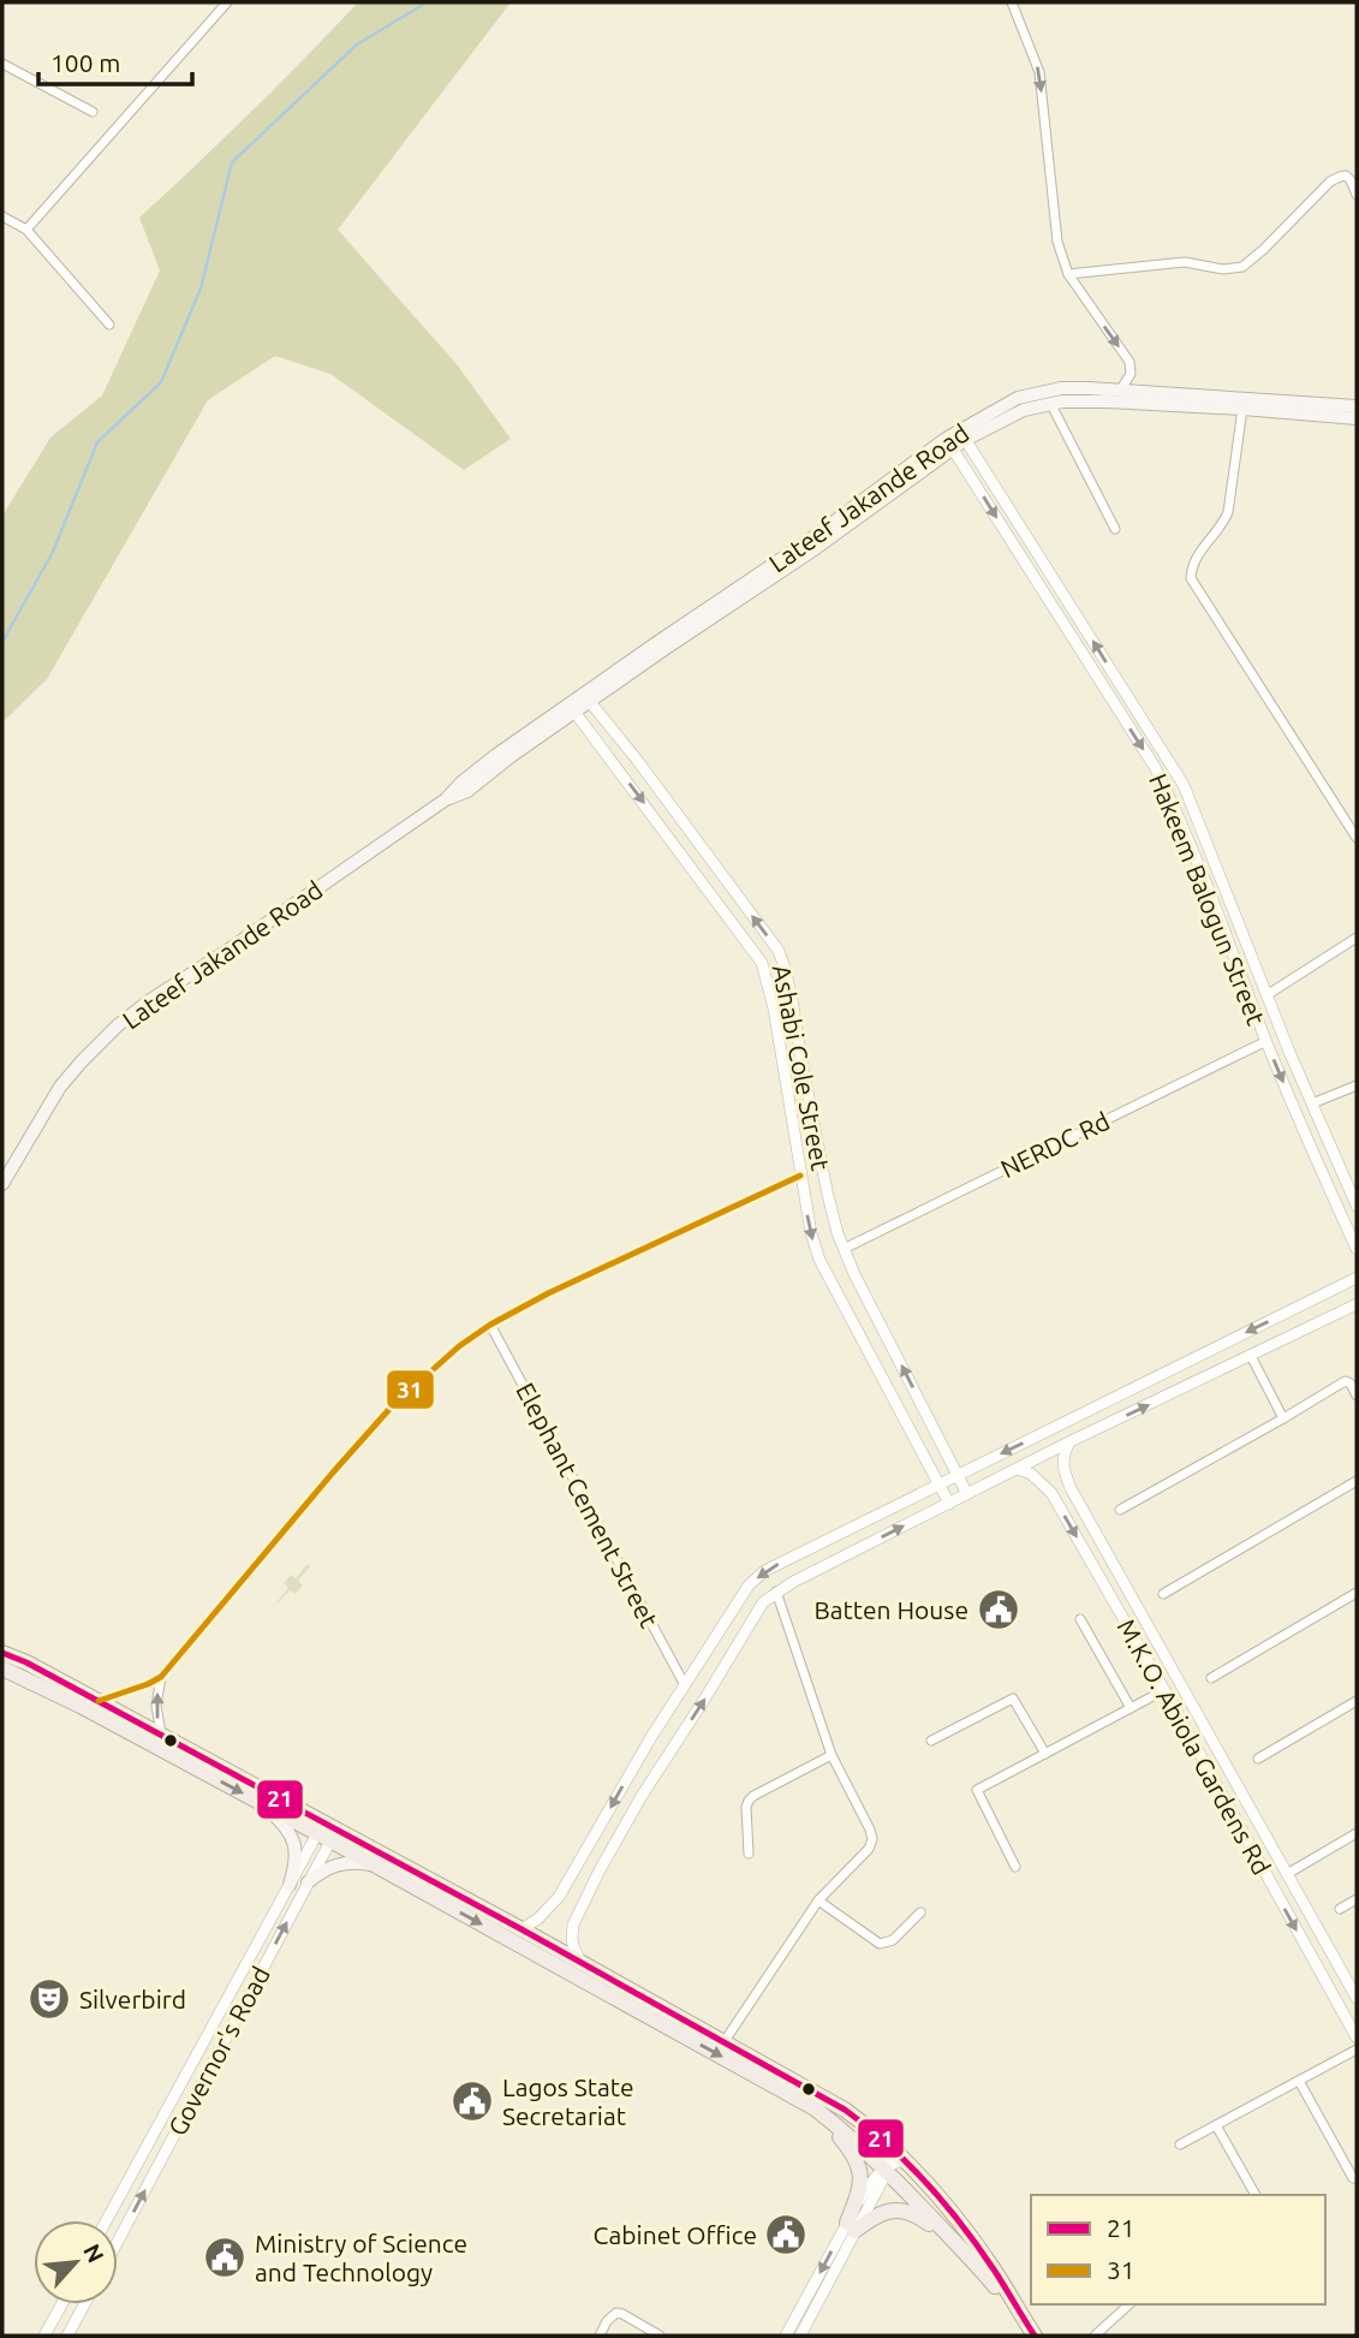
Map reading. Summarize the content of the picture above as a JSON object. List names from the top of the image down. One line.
{"streets":{"main road":["Lateef Jakande Road"],"street":["Hakeem Balogun Street","Ashabi Cole Street","NERDC Rd","Elephant Cement Street","M.K.O. Abiola Gardens Rd","Governor's Road"]},"crossings":[["Lateef Jakande Road","Hakeem Balogun Street"],["Lateef Jakande Road","Ashabi Cole Street"],["Hakeem Balogun Street","NERDC Rd"],["Ashabi Cole Street","NERDC Rd"]],"places":{"public building":["Batten House","Lagos State Secretariat","Cabinet Office","Ministry of Science and Technology"],"theatre":["Silverbird"]},"lines":["transit line 31","transit line 21"],"legend":["21","31"],"scale_bar":"100 m","north":"top right"}
